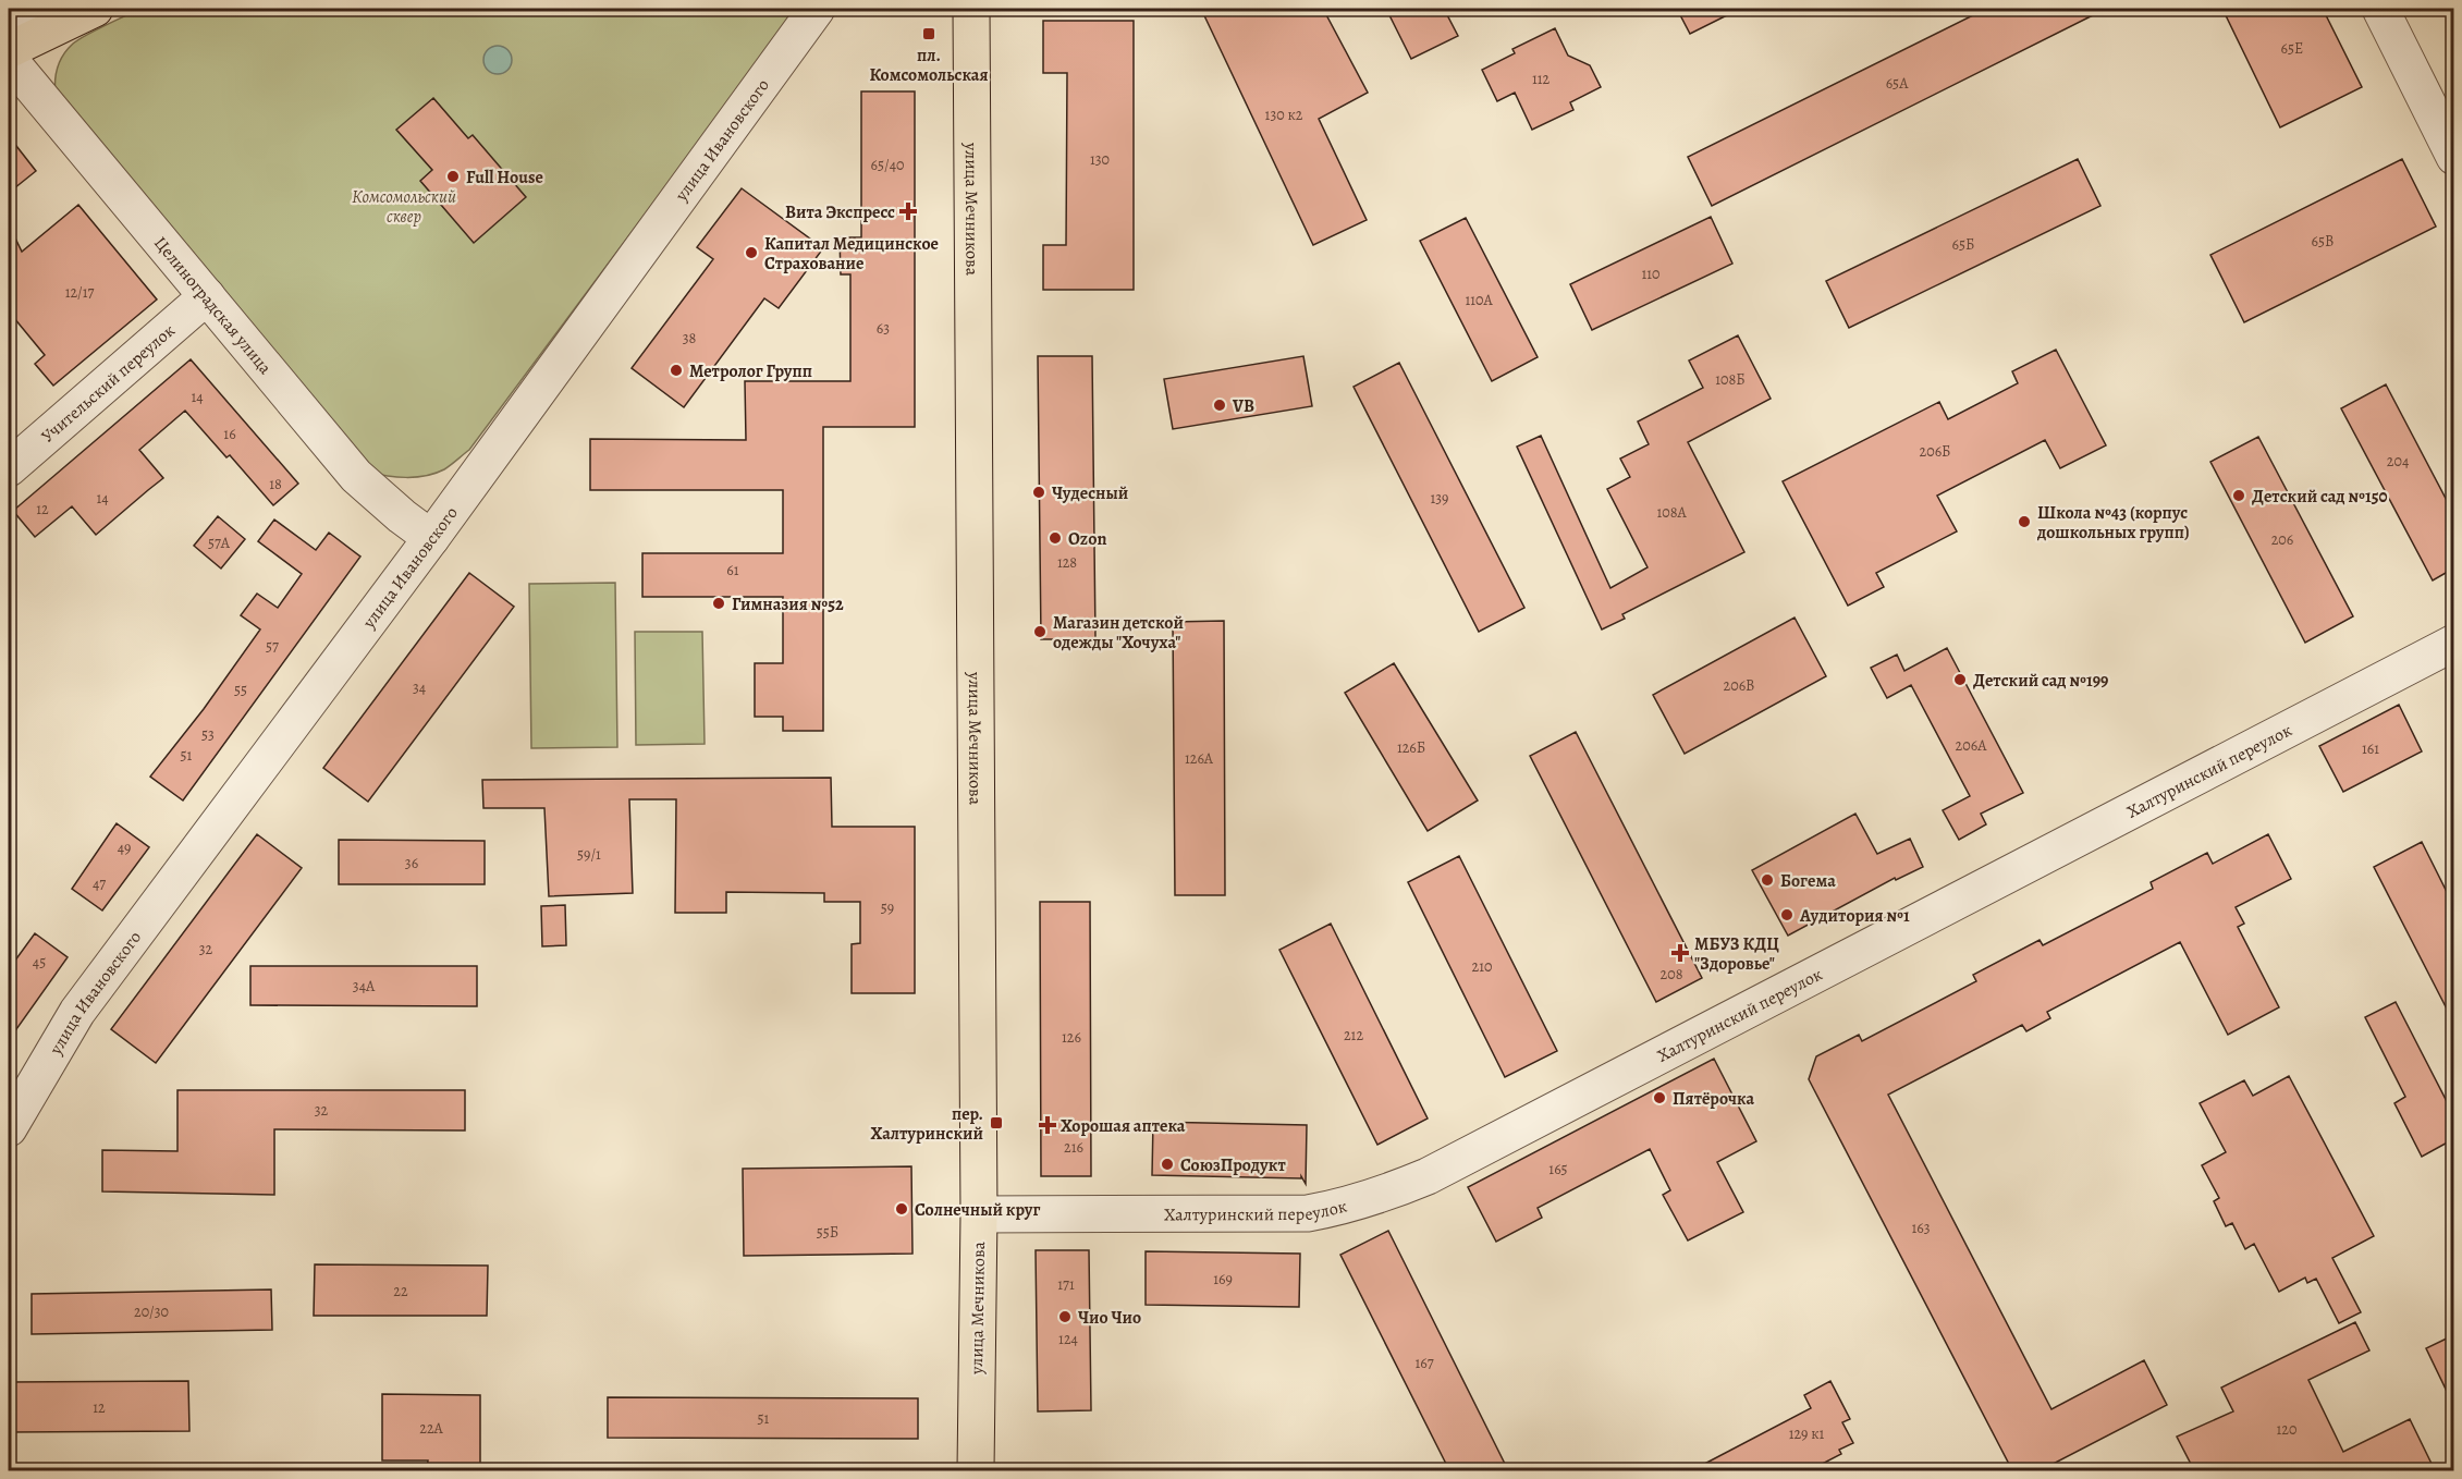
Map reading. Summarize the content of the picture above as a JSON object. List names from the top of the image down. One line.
{"streets":{"main road":["улица Мечникова"],"street":["улица Ивановского","Целиноградская улица","Учительский переулок","Халтуринский переулок"]},"crossings":[["улица Ивановского","Целиноградская улица"],["улица Мечникова","Халтуринский переулок"],["Целиноградская улица","Учительский переулок"]],"parks":["Комсомольский сквер"],"places":{"transit":["пл. Комсомольская","пер. Халтуринский"],"other":["Full House","Капитал Медицинское Страхование","Метролог Групп","VB","Чудесный","Детский сад №150","Школа №43 (корпус дошкольных групп)","Ozon","Гимназия №52","Магазин детской одежды \"Хочуха\"","Детский сад №199","Богема","Аудитория №1","Пятёрочка","СоюзПродукт","Солнечный круг","Чио Чио"],"health":["Вита Экспресс","МБУЗ КДЦ \"Здоровье\"","Хорошая аптека"]},"house_numbers":["65Е","112","65А","130 к2","130","65/40","65В","65Б","110","12/17","110А","63","38","108Б","14","16","206Б","204","18","14","139","12","108А","206","57А","128","61","57","206В","34","55","53","206А","126Б","161","51","126А","49","59/1","36","47","59","32","45","210","208","34А","212","126","32","216","165","163","55Б","169","171","22","20/30","124","167","12","51","22А","120","129 к1"]}
